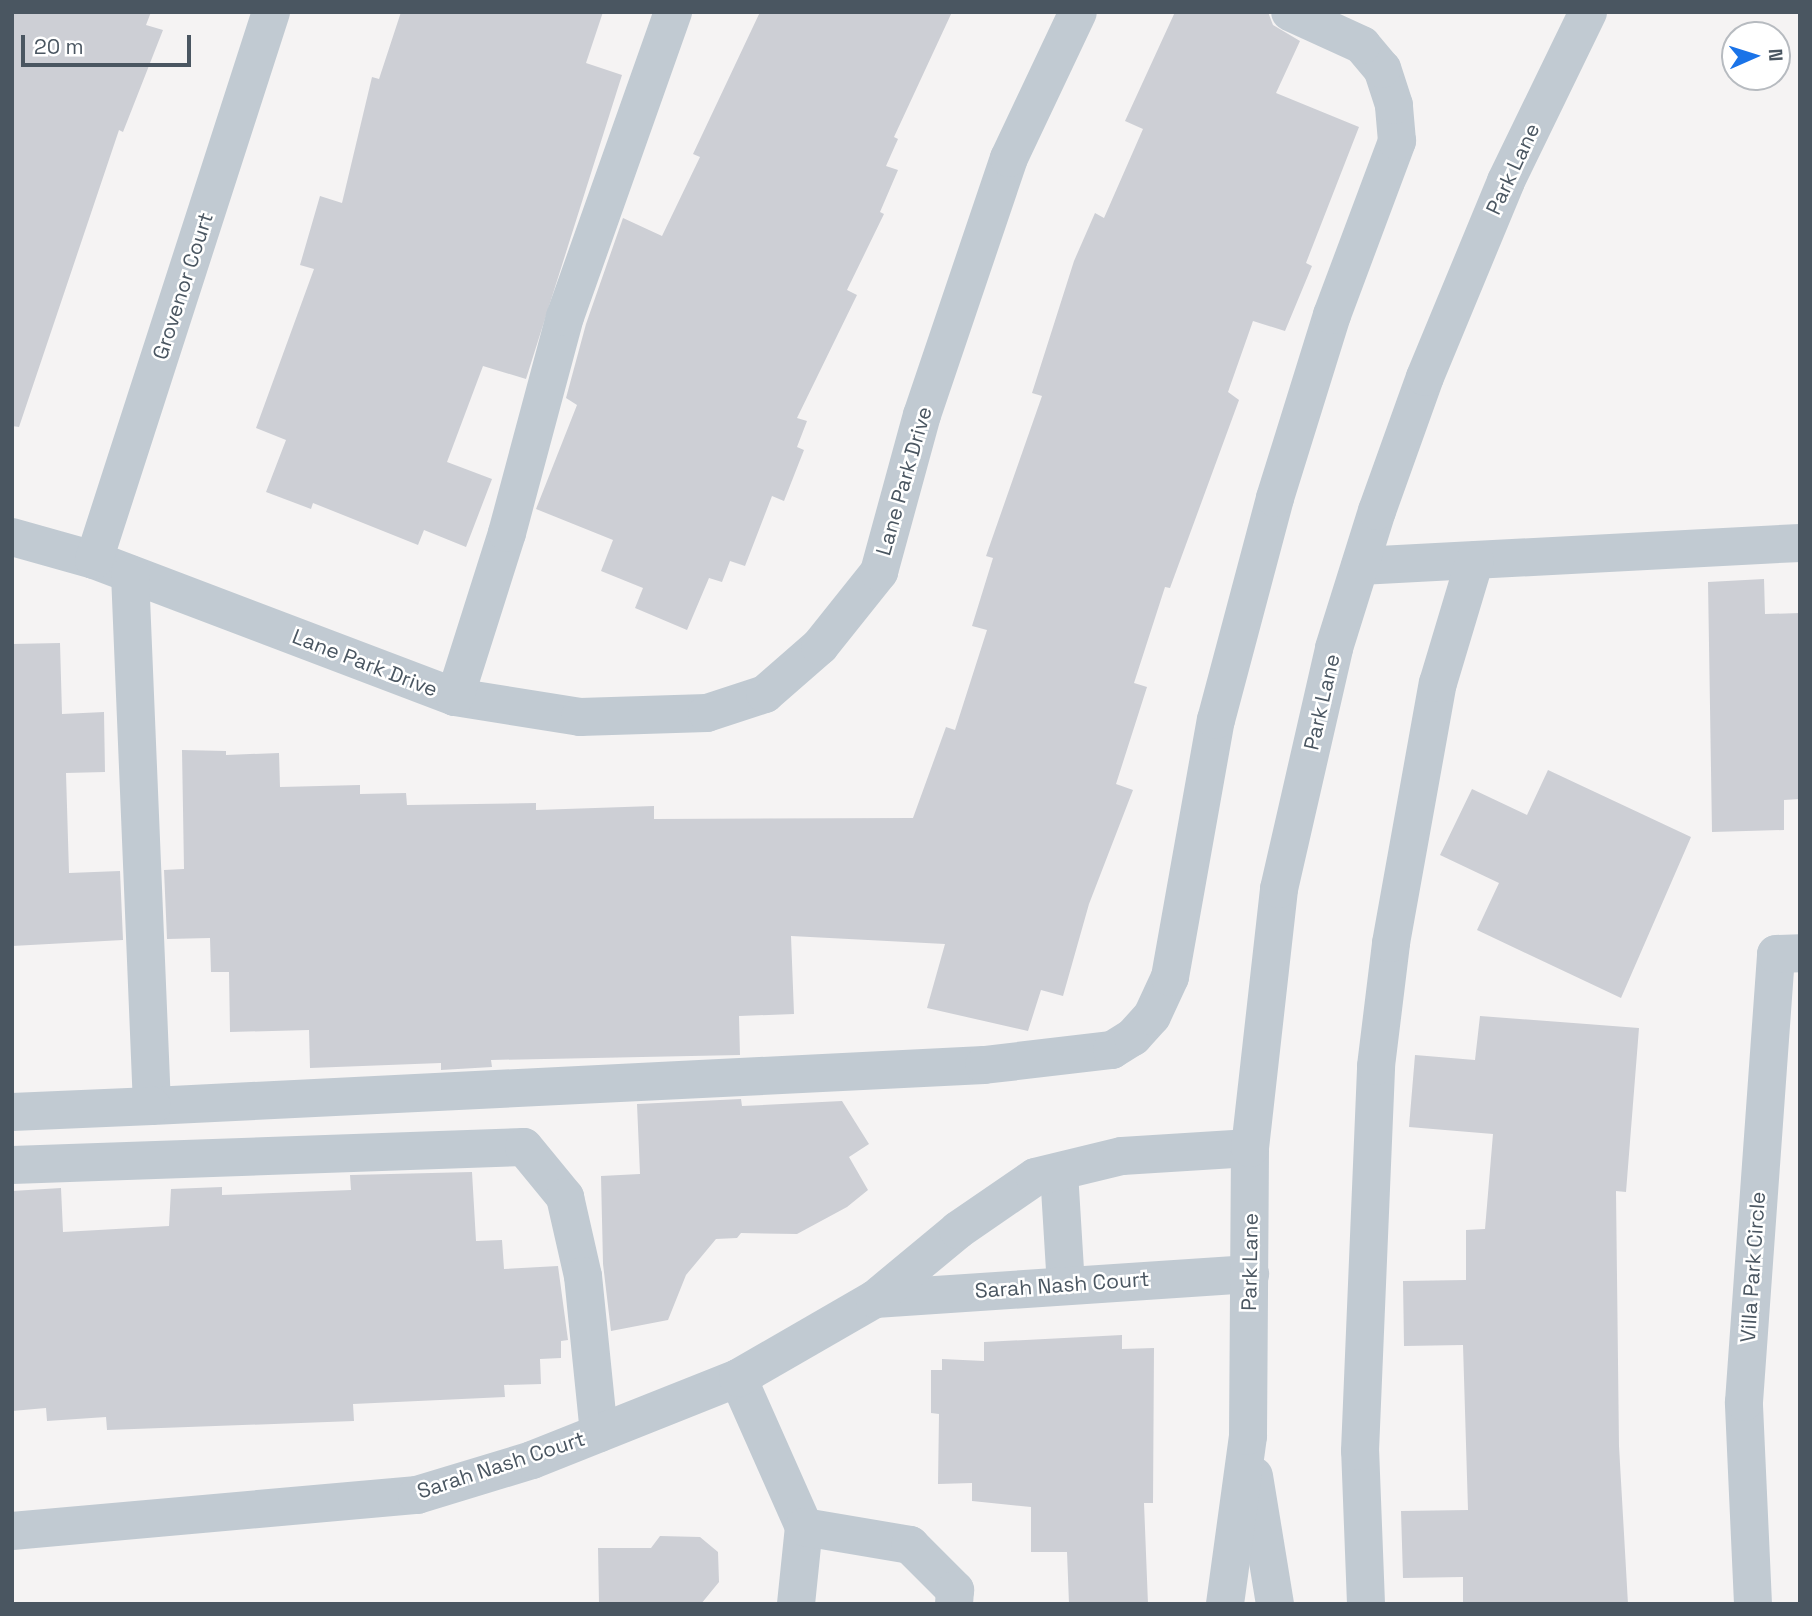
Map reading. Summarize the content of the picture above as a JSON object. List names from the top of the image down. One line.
{"streets":{"street":["Park Lane","Grovenor Court","Lane Park Drive","Villa Park Circle","Sarah Nash Court"]},"crossings":[["Park Lane","Sarah Nash Court"],["Grovenor Court","Lane Park Drive"]],"scale_bar":"20 m","north":"right"}
